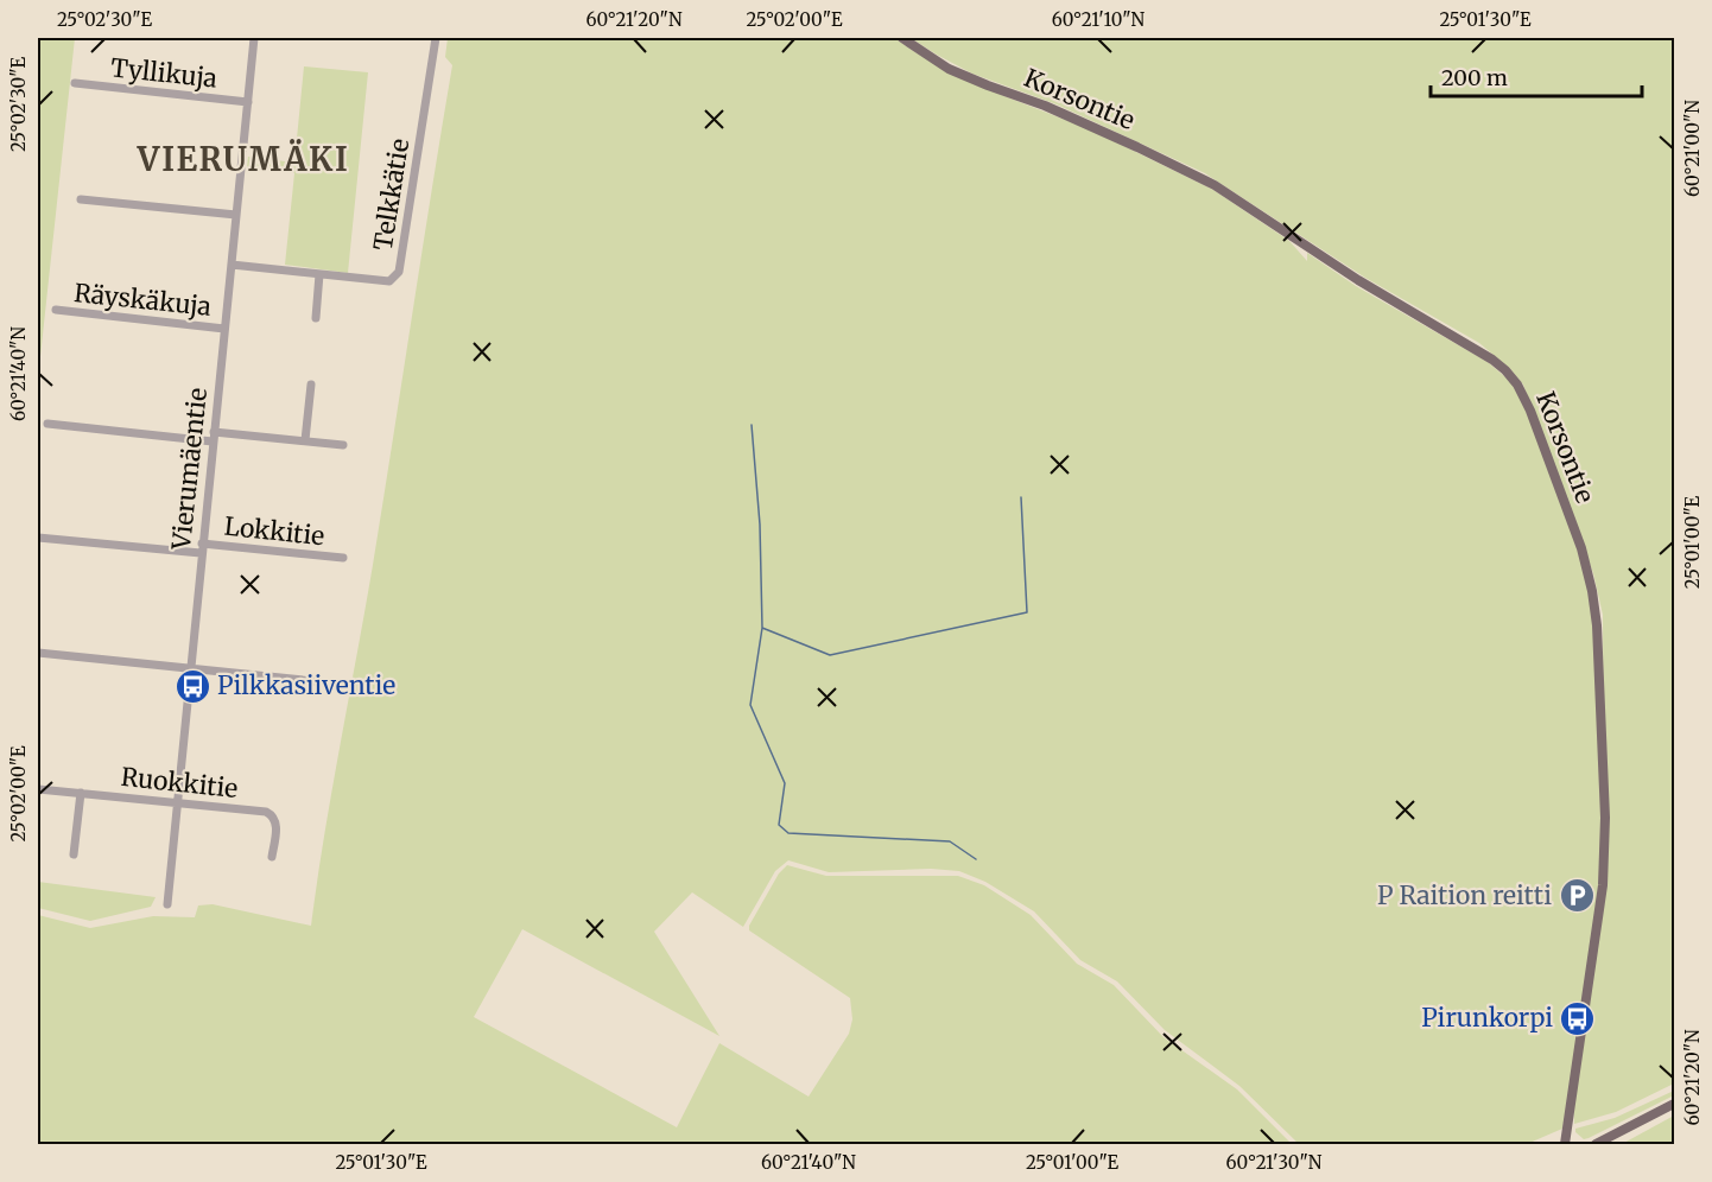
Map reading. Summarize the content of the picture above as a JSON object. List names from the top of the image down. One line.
{"streets":{"main road":["Korsontie"],"street":["Tyllikuja","Telkkätie","Räyskäkuja","Vierumäentie","Lokkitie","Ruokkitie"]},"crossings":[["Tyllikuja","Vierumäentie"],["Telkkätie","Vierumäentie"],["Räyskäkuja","Vierumäentie"],["Vierumäentie","Lokkitie"],["Vierumäentie","Ruokkitie"]],"districts":["VIERUMÄKI"],"places":{"bus stop":["Pilkkasiiventie","Pirunkorpi"],"parking":["P Raition reitti"]},"scale_bar":"200 m","coordinates":["25°02'30\"E","60°21'20\"N","25°02'00\"E","60°21'10\"N","25°01'30\"E","60°21'00\"N","60°21'40\"N","25°01'00\"E","60°21'30\"N"]}
